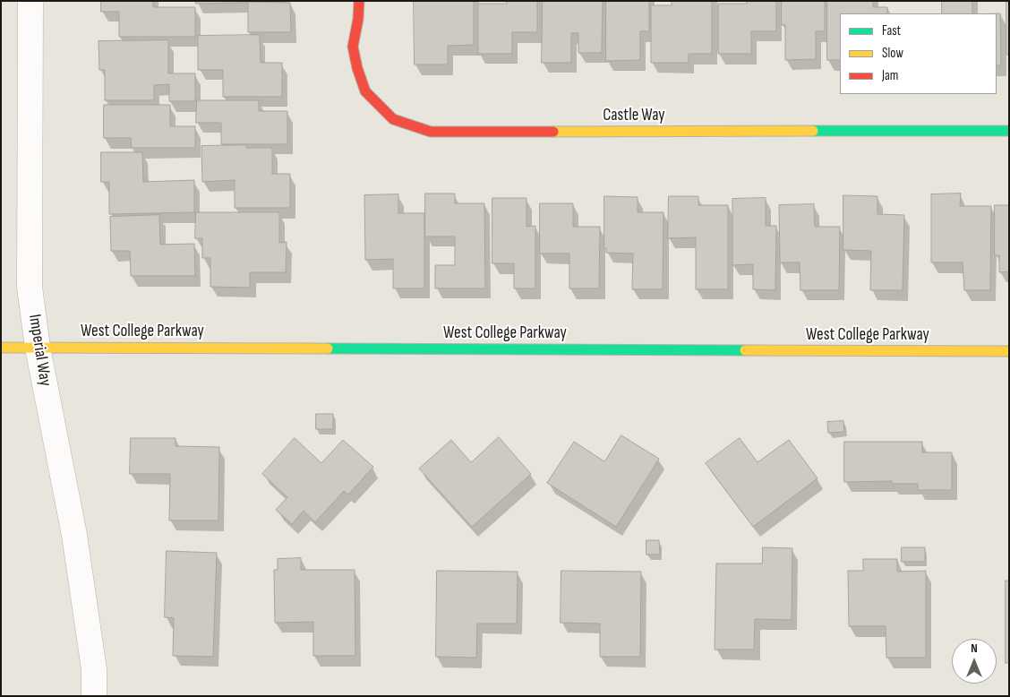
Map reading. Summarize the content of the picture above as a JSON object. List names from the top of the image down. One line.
{"streets":{"main road":["Castle Way","West College Parkway"],"street":["Imperial Way"]},"crossings":[["West College Parkway","Imperial Way"]],"legend":["Fast","Slow","Jam"],"north":"top"}
